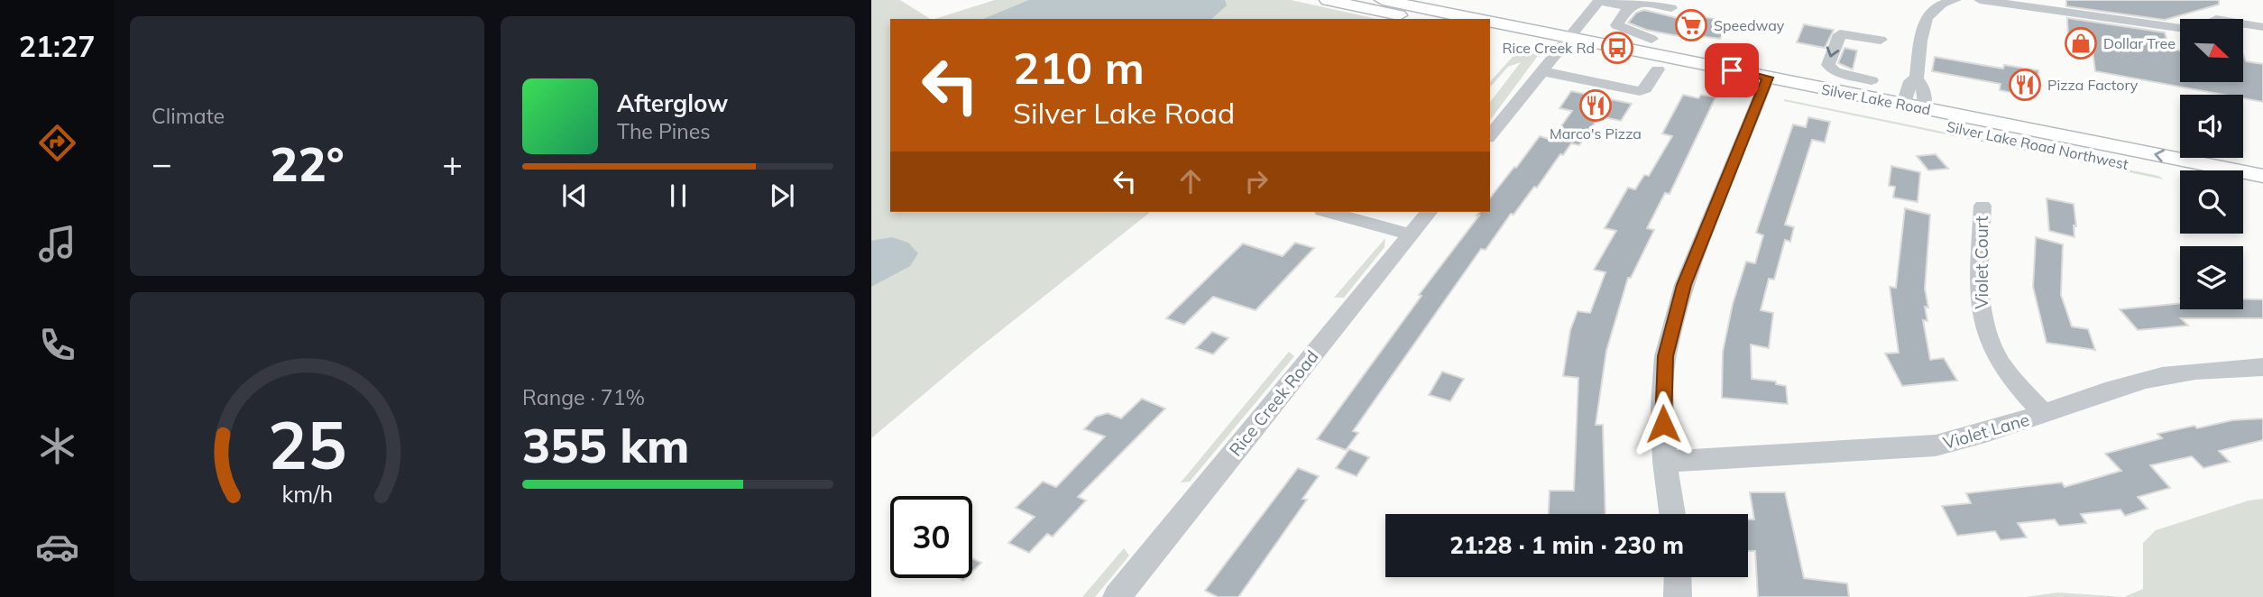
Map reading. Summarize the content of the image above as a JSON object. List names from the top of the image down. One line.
{"streets":{"main road":["Silver Lake Road","Silver Lake Road Northwest"],"street":["Violet Court","Rice Creek Road","Violet Lane"]},"crossings":[["Silver Lake Road","Silver Lake Road Northwest"],["Violet Court","Violet Lane"]],"one_way":["Silver Lake Road"],"places":{"supermarket":["Speedway"],"shop":["Dollar Tree"],"bus stop":["Rice Creek Rd"],"restaurant":["Pizza Factory","Marco's Pizza"]},"north":"bottom right","page":{"tabs":"21:27","tile":["Climate",["Range · 71%","355 km"]],"turn":["210 m","Silver Lake Road"],"song":["Afterglow","The Pines"],"heat":["−","22°","+"],"limit":"30","trip":"21:28 · 1 min · 230 m","gauge":["25","km/h"]}}
